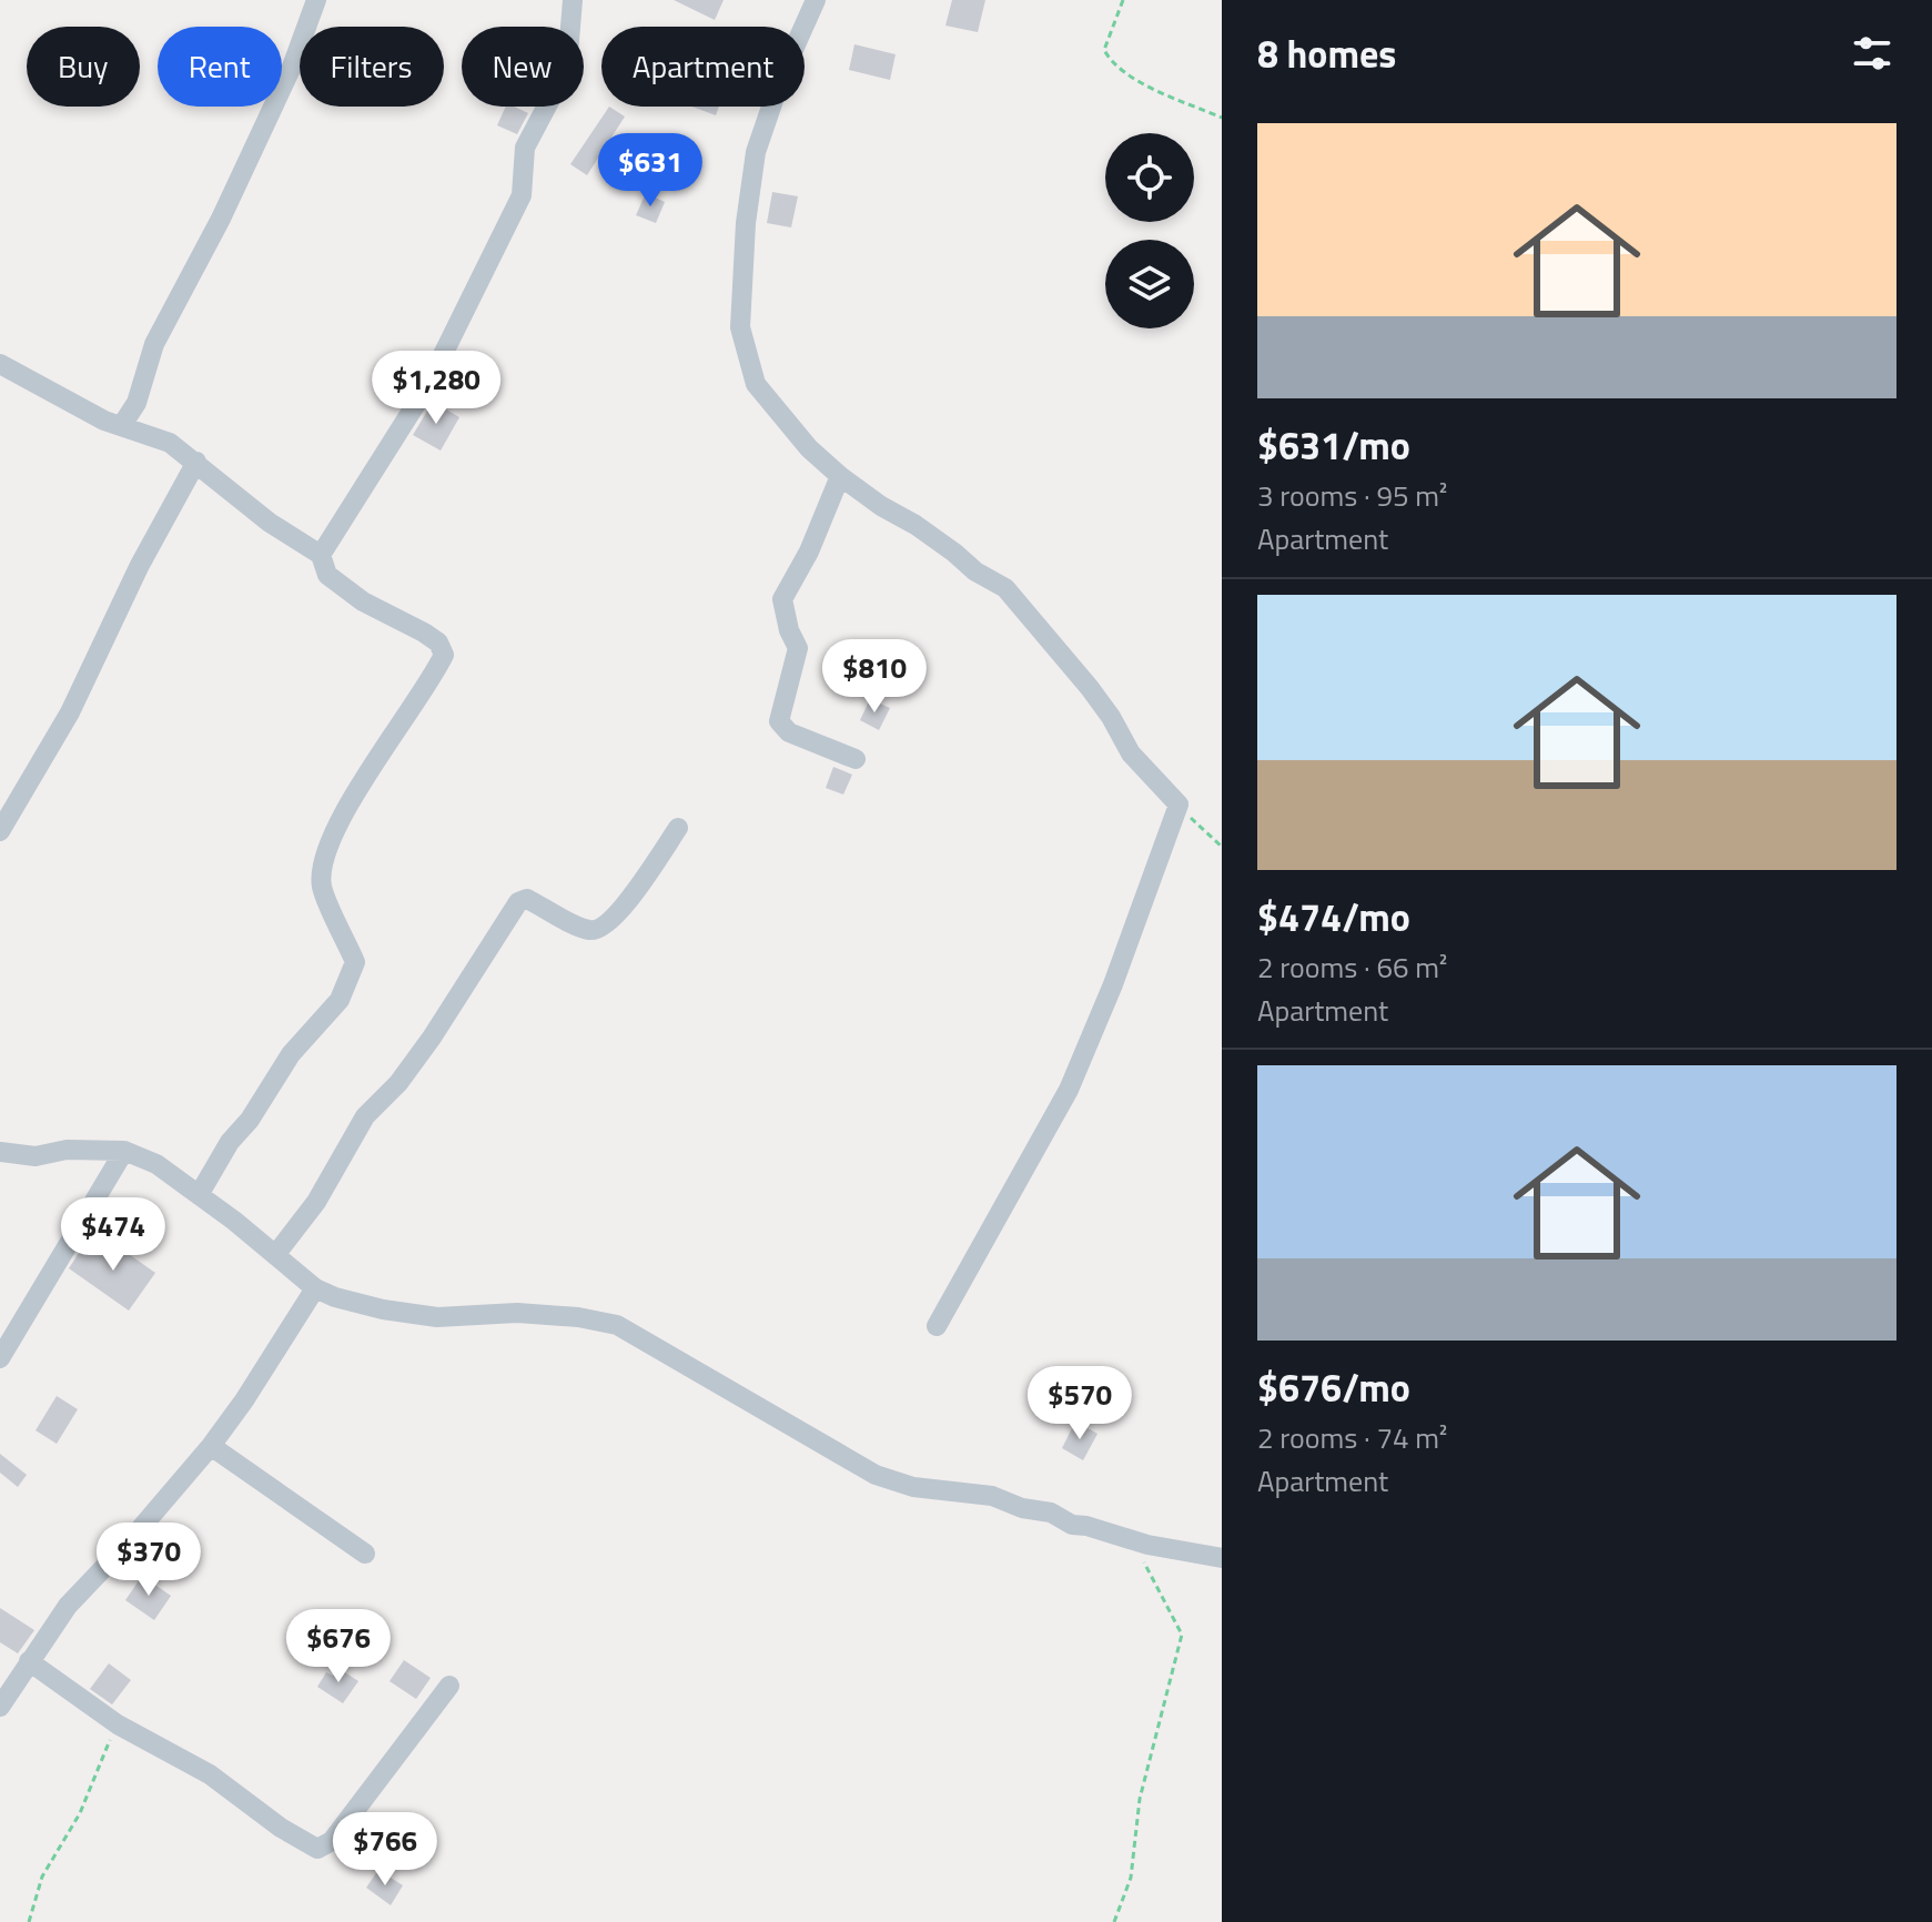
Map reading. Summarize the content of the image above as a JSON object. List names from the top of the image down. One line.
{"page":{"heading":"8 homes","chip":["Buy","Rent","Filters","New","Apartment"],"list":[{"name":"$631/mo","note":"3 rooms · 95 m² · Apartment"},{"name":"$474/mo","note":"2 rooms · 66 m² · Apartment"},{"name":"$676/mo","note":"2 rooms · 74 m² · Apartment"}],"price":["$631","$1,280","$810","$474","$570","$370","$676","$766"]}}
